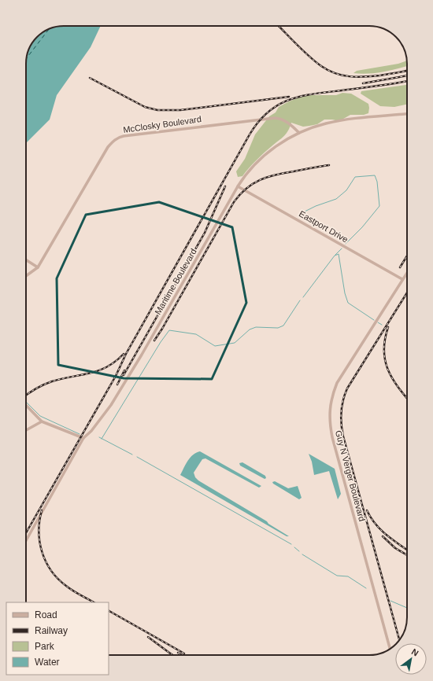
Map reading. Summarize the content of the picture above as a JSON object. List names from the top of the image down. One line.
{"streets":{"street":["McClosky Boulevard","Eastport Drive","Maritime Boulevard","Guy N Verger Boulevard"]},"crossings":[["McClosky Boulevard","Maritime Boulevard"],["Eastport Drive","Maritime Boulevard"],["Eastport Drive","Guy N Verger Boulevard"]],"legend":["Road","Railway","Park","Water"],"north":"top right"}
